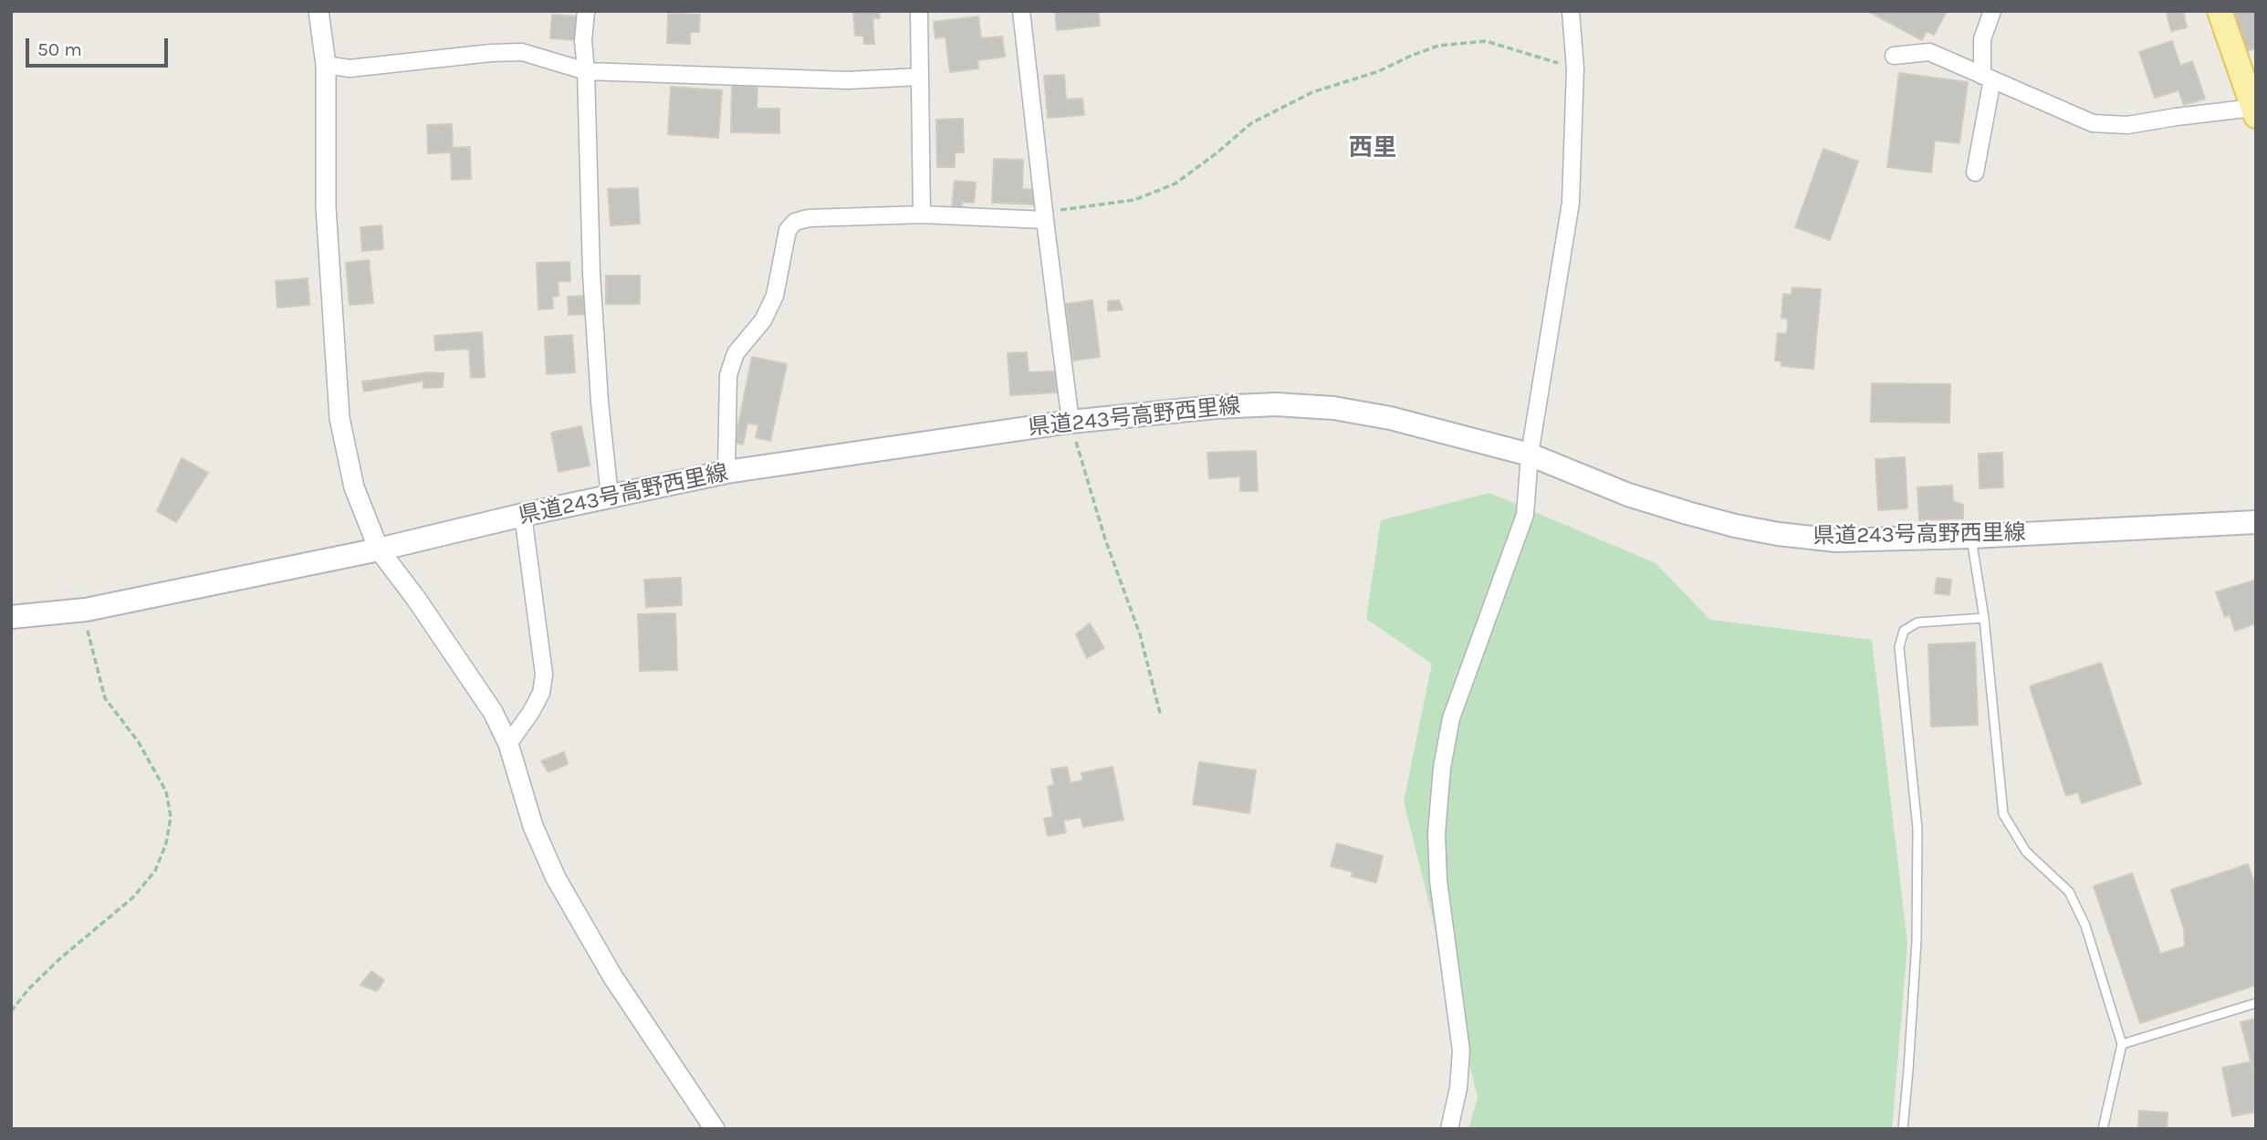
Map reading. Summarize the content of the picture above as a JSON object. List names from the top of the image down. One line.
{"streets":{"main road":["県道243号高野西里線"]},"districts":["西里"],"scale_bar":"50 m"}
